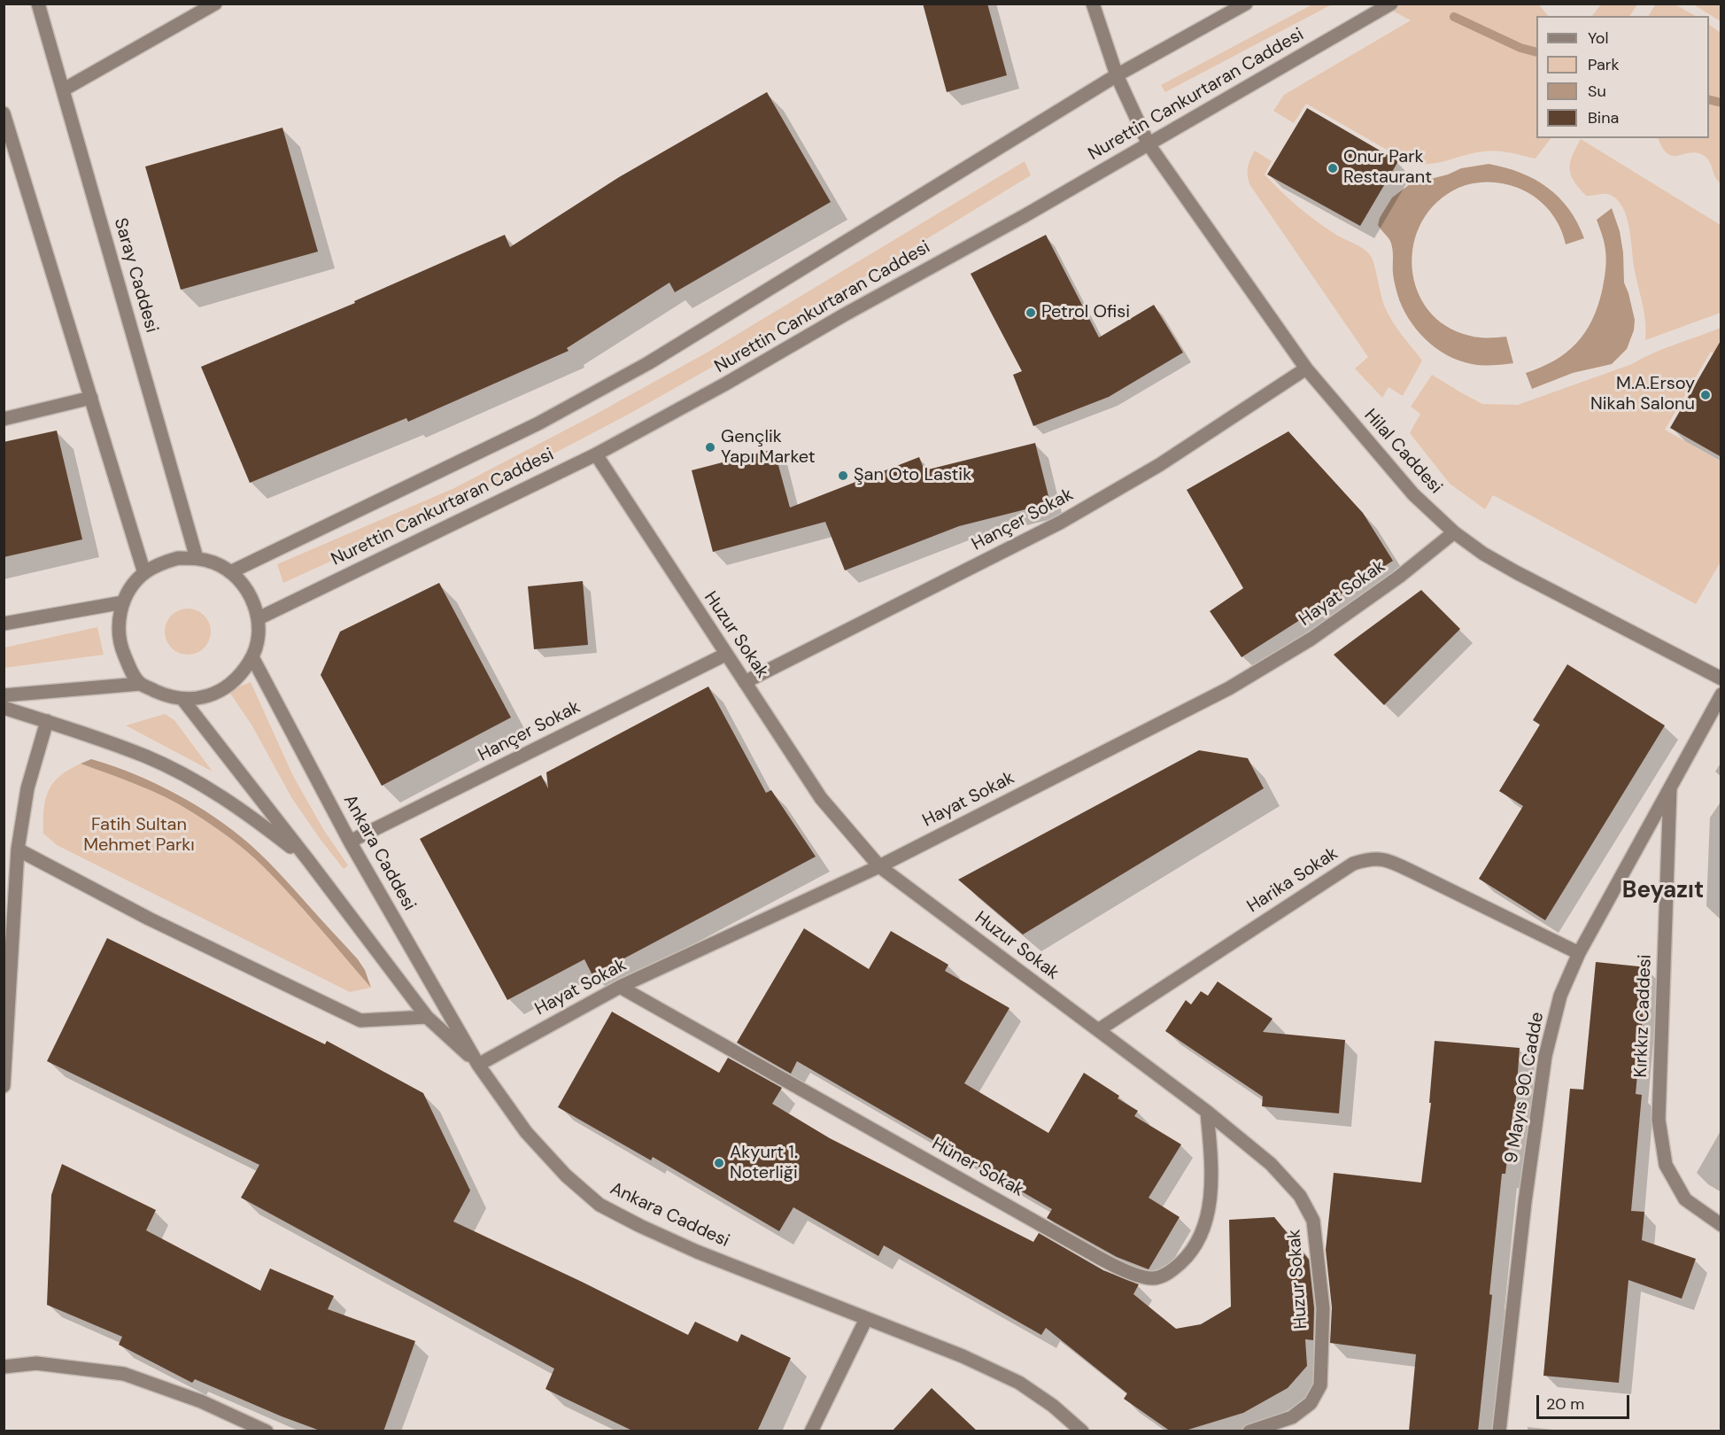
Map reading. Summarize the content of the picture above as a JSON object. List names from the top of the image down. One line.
{"streets":{"street":["Nurettin Cankurtaran Caddesi","Saray Caddesi","Hilal Caddesi","Hançer Sokak","Hayat Sokak","Huzur Sokak","Ankara Caddesi","Harika Sokak","Kırkkız Caddesi","9 Mayıs 90. Cadde","Hüner Sokak"]},"crossings":[["Nurettin Cankurtaran Caddesi","Saray Caddesi"],["Nurettin Cankurtaran Caddesi","Hilal Caddesi"],["Nurettin Cankurtaran Caddesi","Huzur Sokak"],["Nurettin Cankurtaran Caddesi","Ankara Caddesi"],["Saray Caddesi","Ankara Caddesi"],["Hilal Caddesi","Hançer Sokak"],["Hilal Caddesi","Hayat Sokak"],["Hançer Sokak","Huzur Sokak"],["Hançer Sokak","Ankara Caddesi"],["Hayat Sokak","Huzur Sokak"],["Hayat Sokak","Ankara Caddesi"],["Hayat Sokak","Hüner Sokak"],["Huzur Sokak","Harika Sokak"],["Huzur Sokak","Hüner Sokak"],["Harika Sokak","9 Mayıs 90. Cadde"],["Kırkkız Caddesi","9 Mayıs 90. Cadde"]],"districts":["Beyazıt"],"parks":["Fatih Sultan Mehmet Parkı"],"places":["Onur Park Restaurant","Petrol Ofisi","M.A.Ersoy Nikah Salonu","Gençlik Yapı Market","Şan Oto Lastik","Akyurt 1. Noterliği"],"legend":["Yol","Park","Su","Bina"],"scale_bar":"20 m"}
